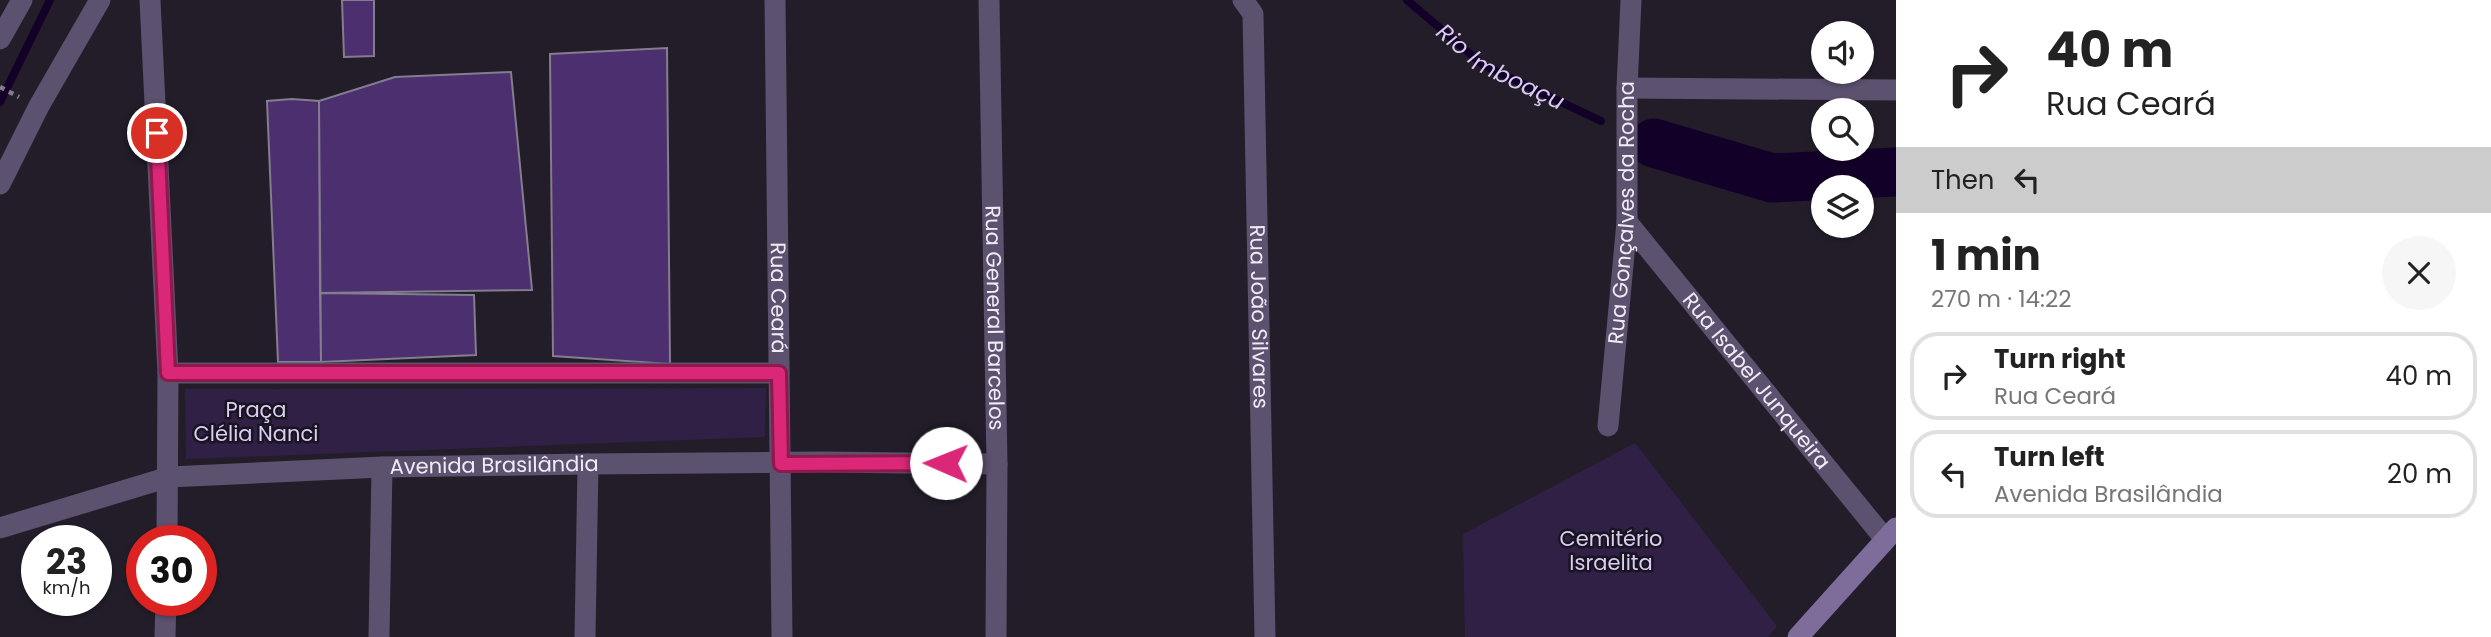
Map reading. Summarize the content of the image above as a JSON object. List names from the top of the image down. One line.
{"streets":{"street":["Rua Gonçalves da Rocha","Rua Ceará","Rua João Silvares","Rua General Barcelos","Rua Isabel Junqueira","Avenida Brasilândia"]},"crossings":[["Rua Gonçalves da Rocha","Rua Isabel Junqueira"],["Rua Ceará","Avenida Brasilândia"],["Rua General Barcelos","Avenida Brasilândia"]],"water":["Rio Imboaçu"],"parks":["Praça Clélia Nanci","Cemitério Israelita"],"page":{"turn":["40 m","Rua Ceará"],"then":"Then","heading":["1 min","270 m · 14:22"],"list":[{"name":"Turn right","note":"Rua Ceará","value":"40 m"},{"name":"Turn left","note":"Avenida Brasilândia","value":"20 m"}],"speed":"23 km/h","limit":"30"}}
